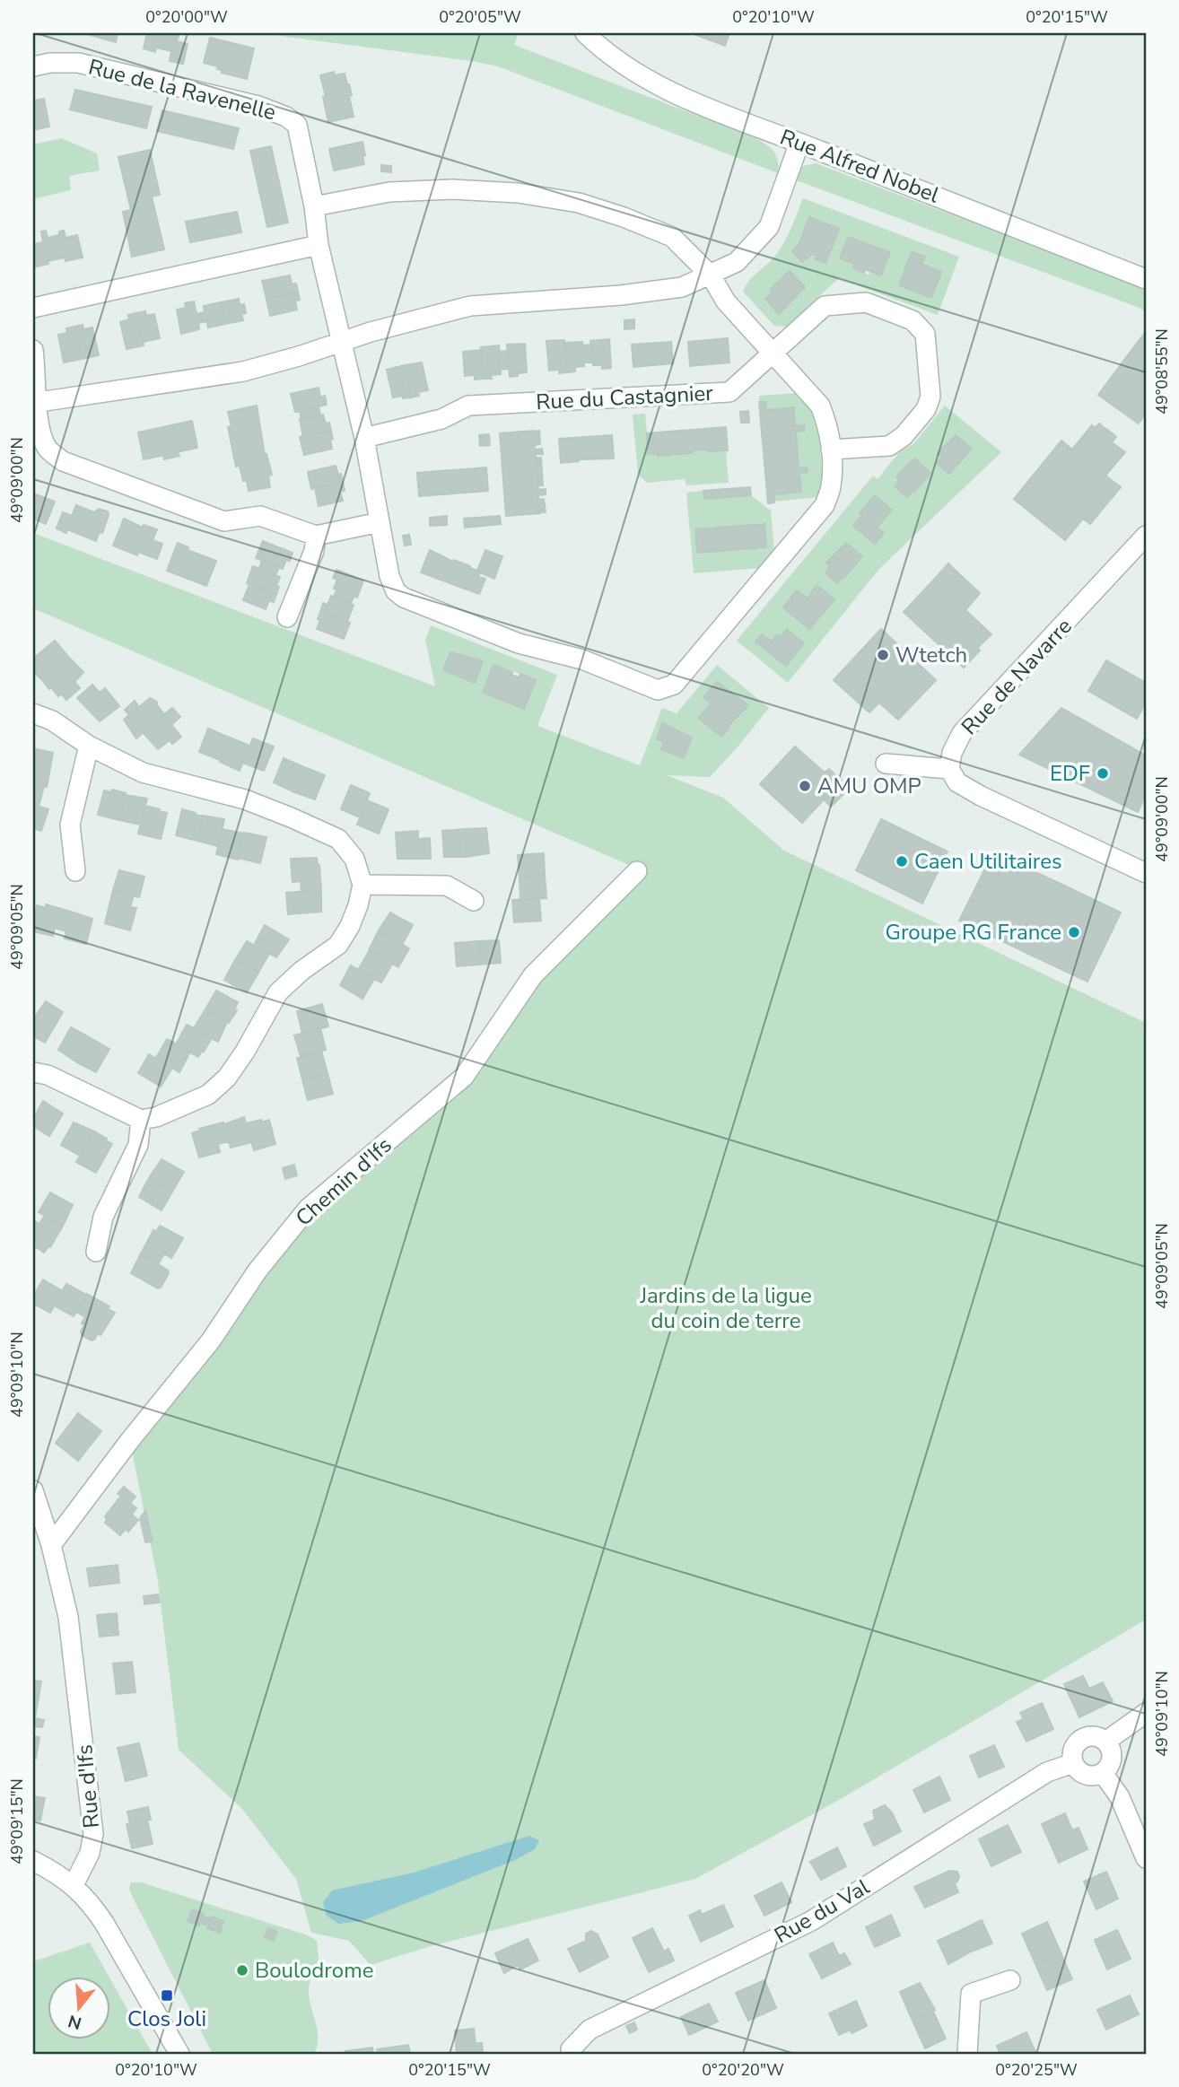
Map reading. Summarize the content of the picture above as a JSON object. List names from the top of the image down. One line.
{"streets":{"street":["Rue de la Ravenelle","Rue Alfred Nobel","Rue du Castagnier","Rue de Navarre","Chemin d'Ifs","Rue d'Ifs","Rue du Val"]},"crossings":[["Chemin d'Ifs","Rue d'Ifs"]],"parks":["Jardins de la ligue du coin de terre"],"places":{"other":["Wtetch","EDF","AMU OMP","Caen Utilitaires","Groupe RG France","Boulodrome"],"transit":["Clos Joli"]},"north":"bottom","coordinates":["0°20'00\"W","0°20'05\"W","0°20'10\"W","0°20'15\"W","49°08'55\"N","49°09'00\"N","49°09'05\"N","49°09'10\"N","49°09'15\"N","0°20'20\"W","0°20'25\"W"]}
